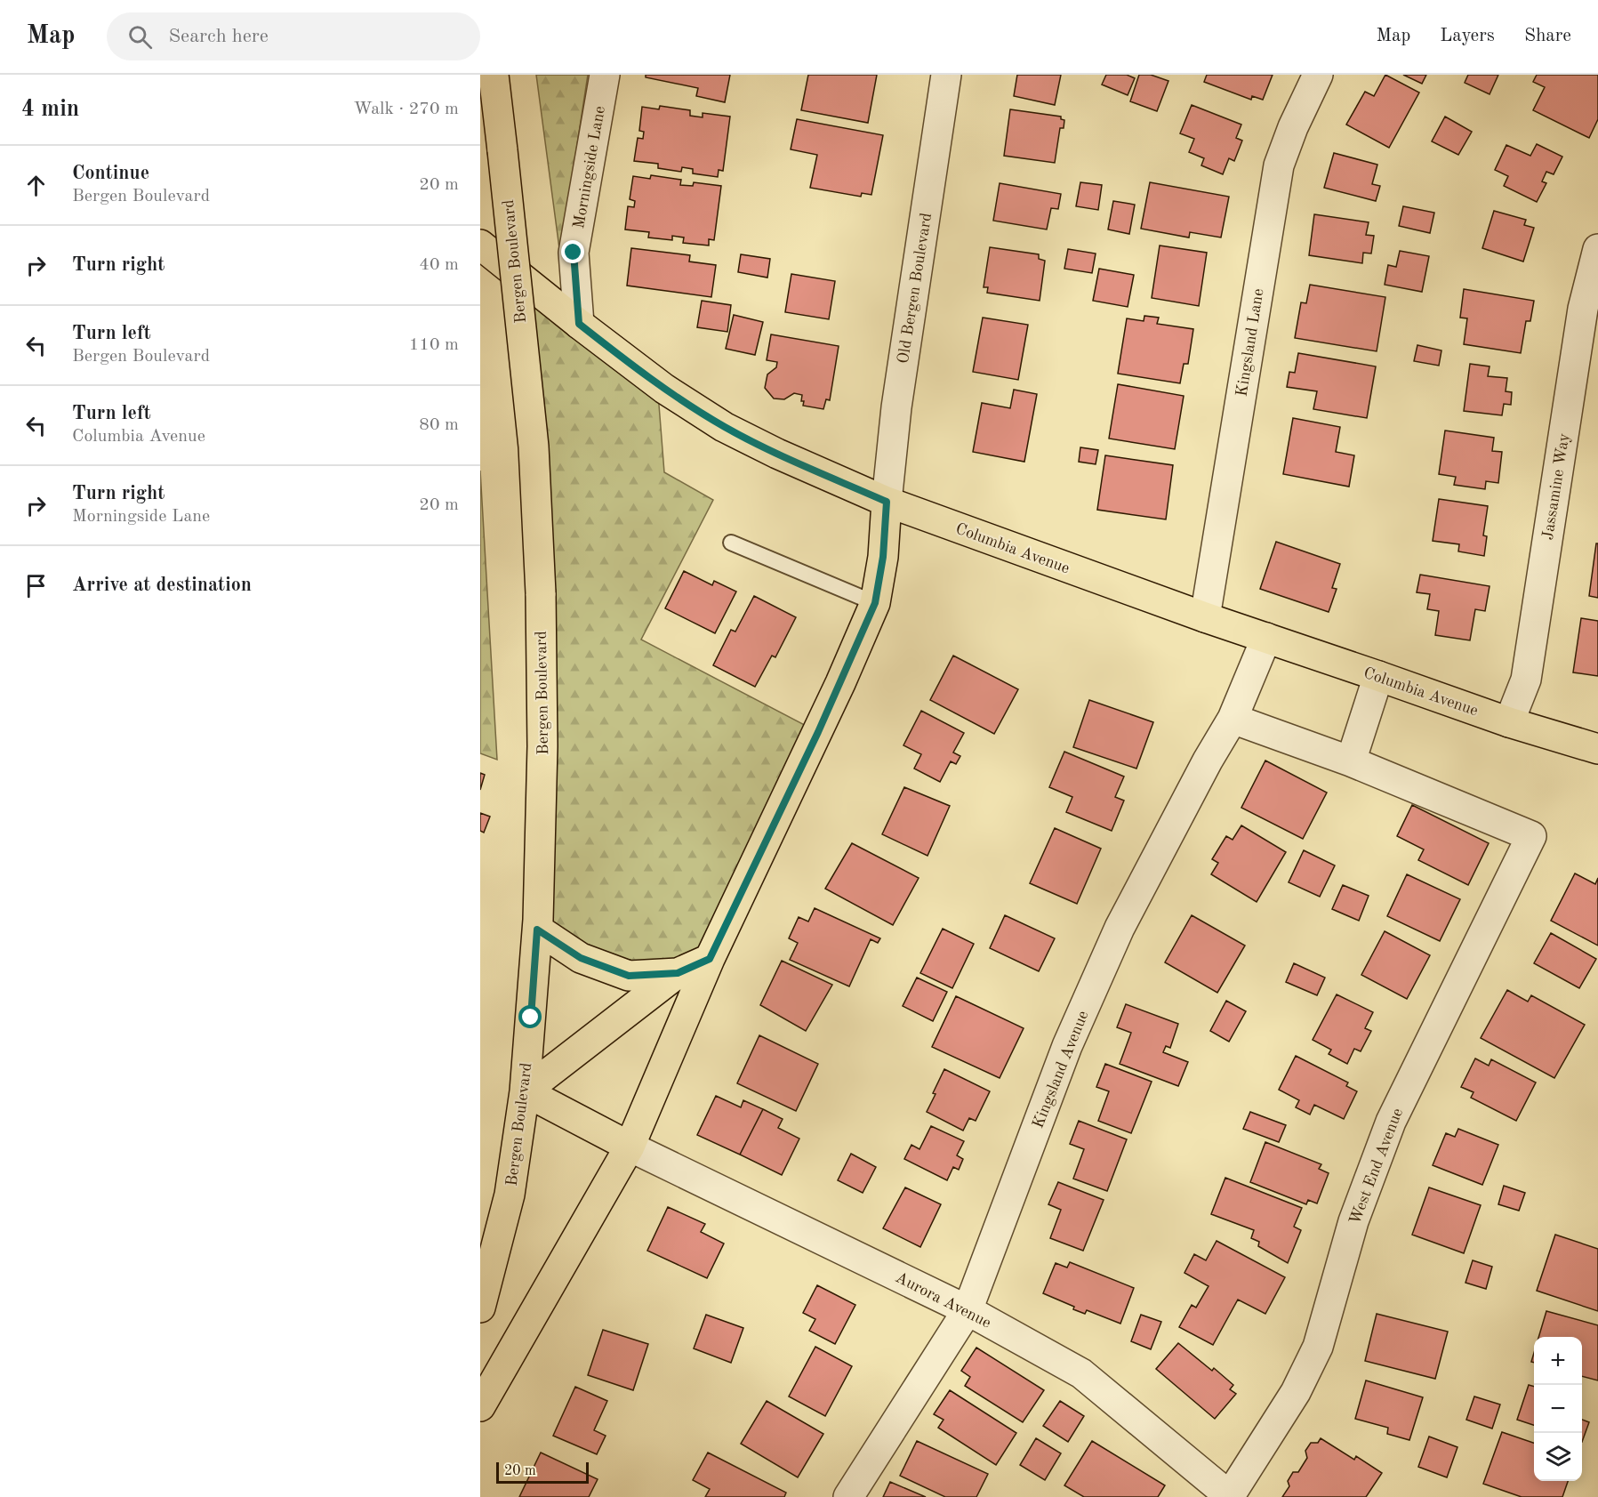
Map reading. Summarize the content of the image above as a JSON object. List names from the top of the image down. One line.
{"streets":{"main road":["Bergen Boulevard","Columbia Avenue"],"street":["Morningside Lane","Old Bergen Boulevard","Kingsland Lane","Jassamine Way","Kingsland Avenue","West End Avenue","Aurora Avenue"]},"crossings":[["Morningside Lane","Columbia Avenue"],["Old Bergen Boulevard","Columbia Avenue"],["Kingsland Lane","Columbia Avenue"],["Jassamine Way","Columbia Avenue"],["Columbia Avenue","Kingsland Avenue"],["Kingsland Avenue","Aurora Avenue"],["West End Avenue","Aurora Avenue"]],"scale_bar":"20 m","page":{"header":"Map","search":"Search here","nav":["Map","Layers","Share"],"heading":["4 min","Walk · 270 m"],"list":[["Continue","Bergen Boulevard","20 m"],["Turn right","40 m"],["Turn left","Bergen Boulevard","110 m"],["Turn left","Columbia Avenue","80 m"],["Turn right","Morningside Lane","20 m"],"Arrive at destination"],"map_buttons":["+","−"],"scale":"20 m"}}
